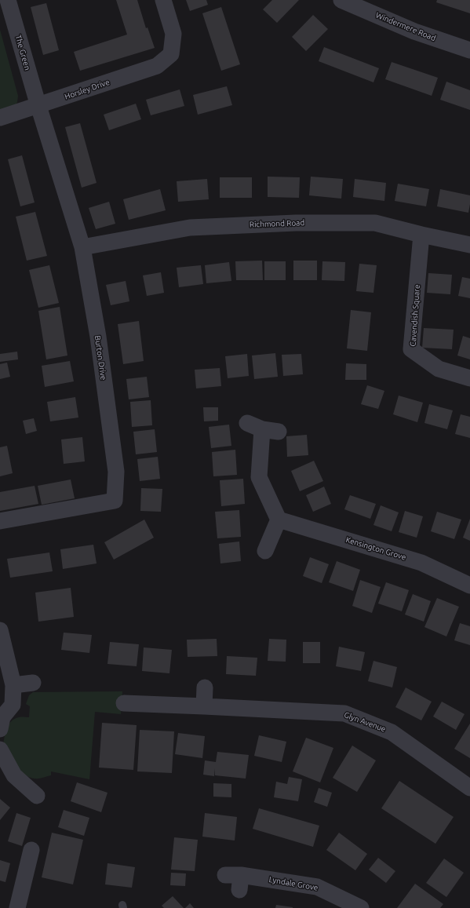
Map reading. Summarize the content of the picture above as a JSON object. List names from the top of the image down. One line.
{"streets":{"street":["Windermere Road","The Green","Horsley Drive","Richmond Road","Cavendish Square","Burton Drive","Kensington Grove","Glyn Avenue","Lyndale Grove"]},"crossings":[["The Green","Horsley Drive"],["The Green","Burton Drive"],["Horsley Drive","Burton Drive"],["Richmond Road","Cavendish Square"],["Richmond Road","Burton Drive"]]}
